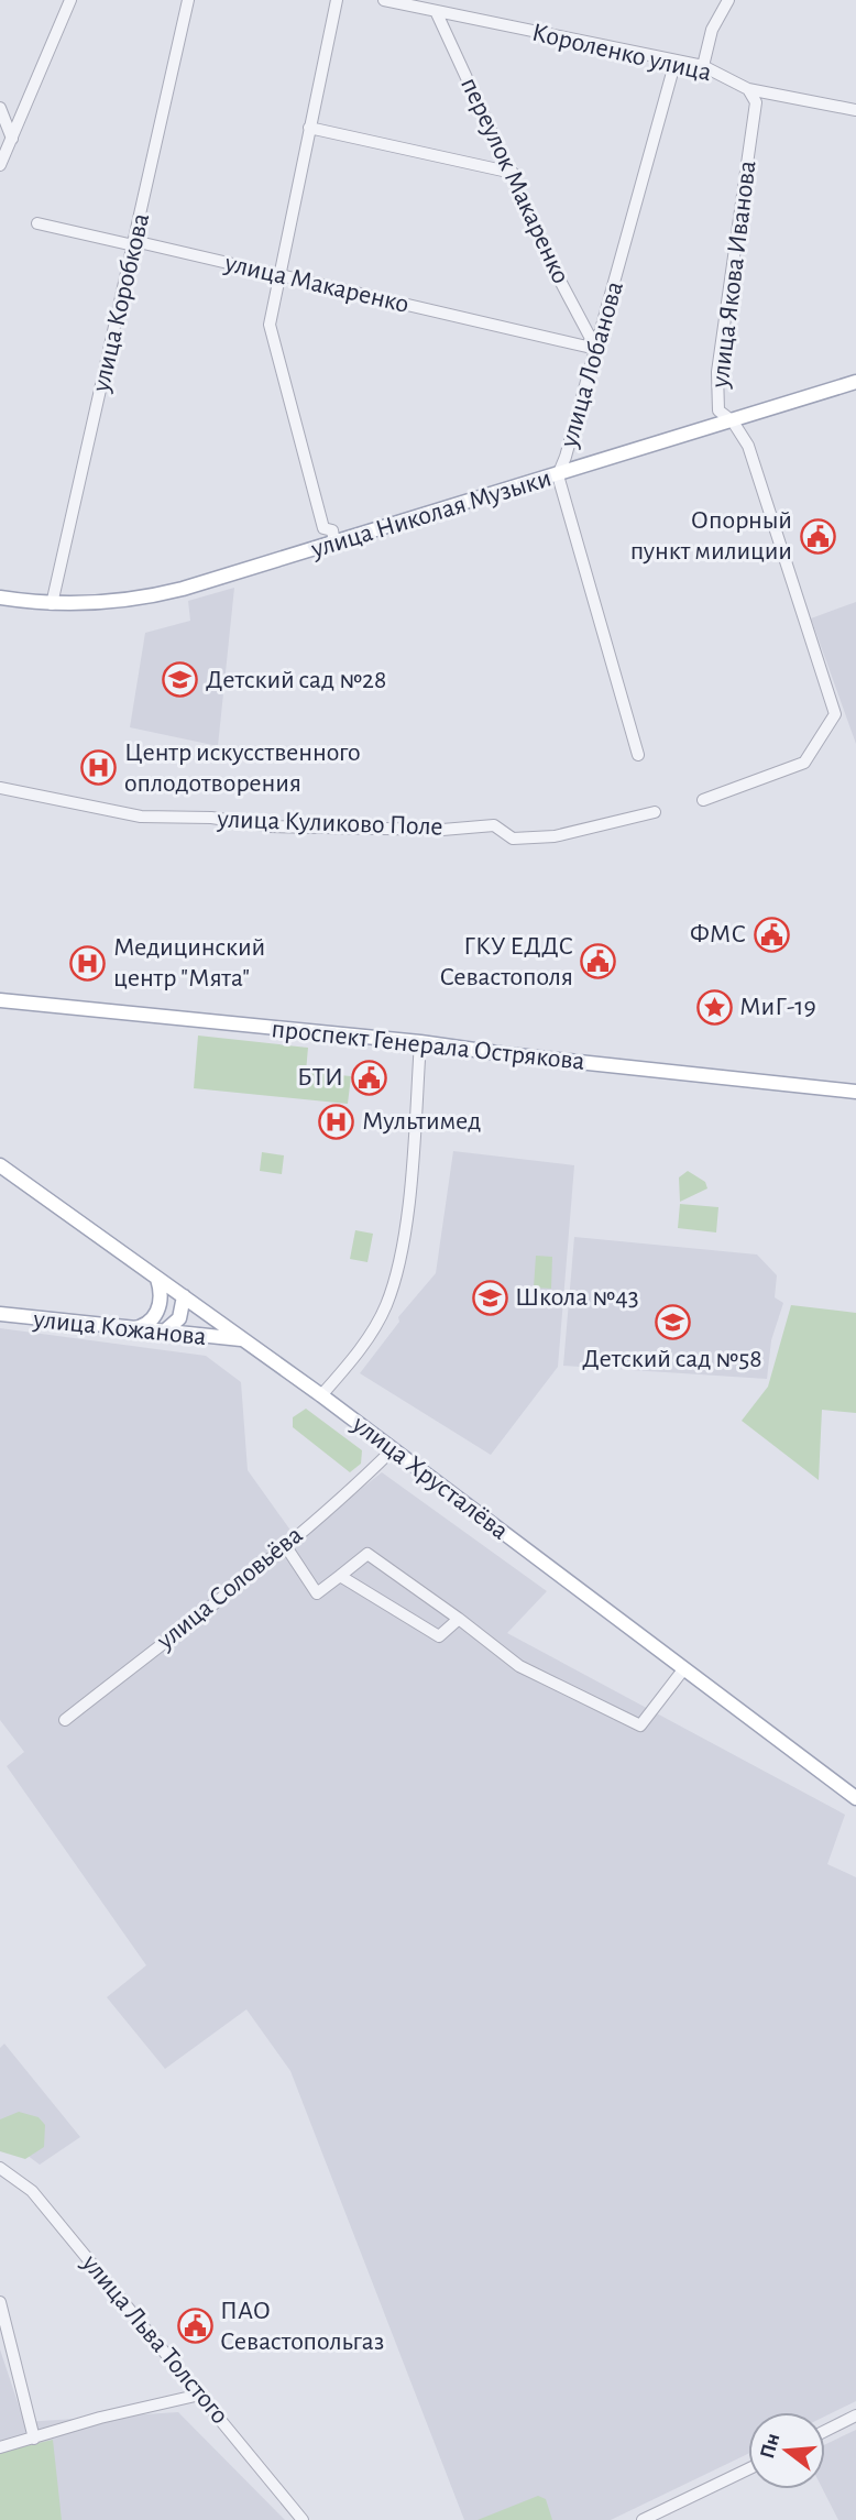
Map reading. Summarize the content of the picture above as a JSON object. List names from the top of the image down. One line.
{"streets":{"main road":["улица Николая Музыки","проспект Генерала Острякова","улица Кожанова","улица Хрусталёва"],"street":["Короленко улица","переулок Макаренко","улица Якова Иванова","улица Макаренко","улица Коробкова","улица Лобанова","улица Куликово Поле","улица Соловьёва","улица Льва Толстого"]},"crossings":[["Короленко улица","переулок Макаренко"],["Короленко улица","улица Якова Иванова"],["Короленко улица","улица Лобанова"],["переулок Макаренко","улица Макаренко"],["переулок Макаренко","улица Лобанова"],["улица Якова Иванова","улица Николая Музыки"],["улица Макаренко","улица Коробкова"],["улица Макаренко","улица Лобанова"],["улица Коробкова","улица Николая Музыки"],["улица Лобанова","улица Николая Музыки"],["улица Кожанова","улица Хрусталёва"],["улица Хрусталёва","улица Соловьёва"]],"places":{"public building":["Опорный пункт милиции","ФМС","ГКУ ЕДДС Севастополя","БТИ","ПАО Севастопольгаз"],"school or university":["Детский сад №28","Школа №43","Детский сад №58"],"hospital":["Центр искусственного оплодотворения","Медицинский центр \"Мята\"","Мультимед"],"place":["МиГ-19"]},"north":"left"}
